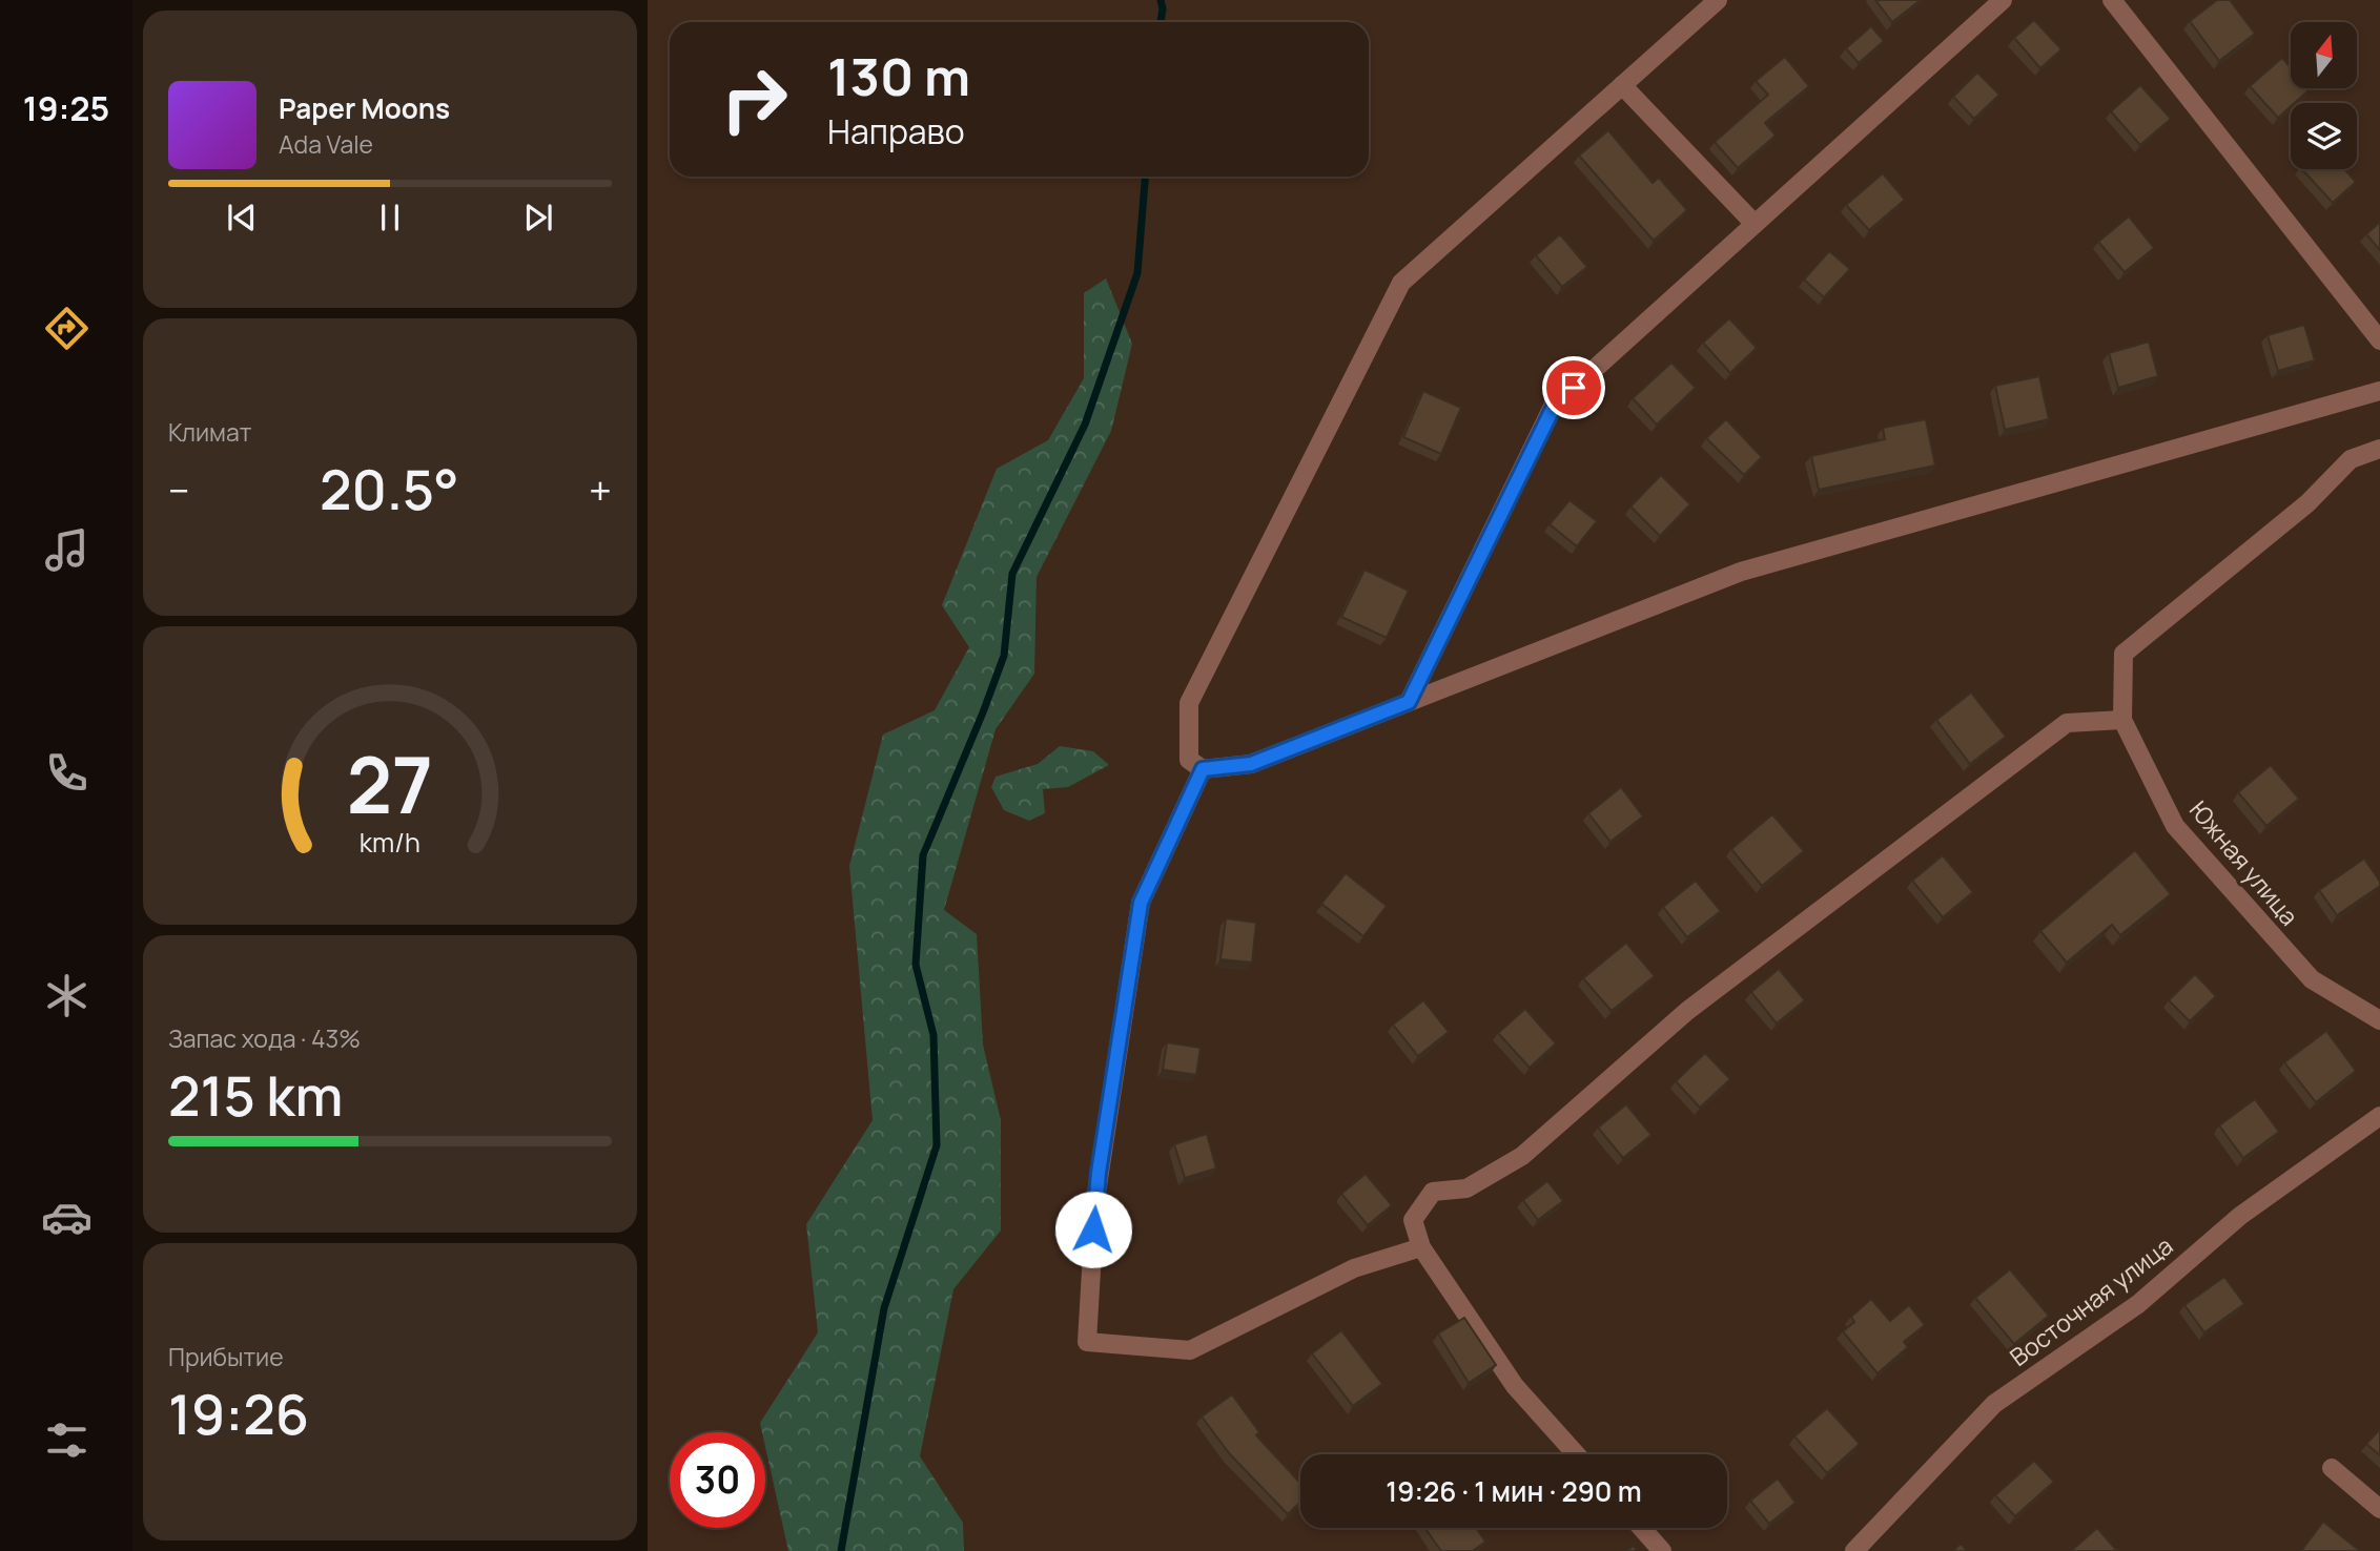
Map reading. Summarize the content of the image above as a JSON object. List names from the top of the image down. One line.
{"streets":{"street":["Южная улица","Восточная улица"]},"north":"top","page":{"tabs":"19:25","turn":["130 m","Направо"],"song":["Paper Moons","Ada Vale"],"tile":["Климат",["Запас хода · 43%","215 km"],["Прибытие","19:26"]],"heat":["−","20.5°","+"],"limit":"30","trip":"19:26 · 1 мин · 290 m","gauge":["27","km/h"]}}
